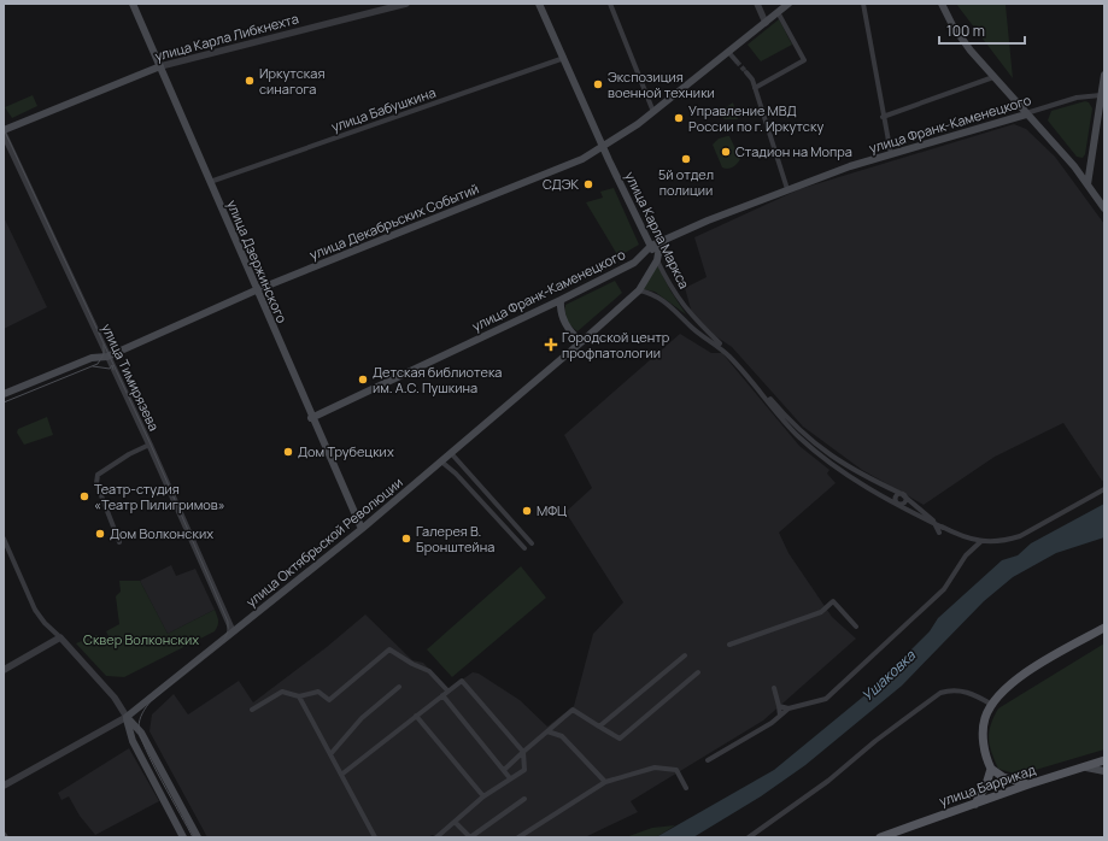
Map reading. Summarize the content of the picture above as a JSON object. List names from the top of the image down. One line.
{"streets":{"main road":["улица Карла Либкнехта","улица Франк-Каменецкого","улица Декабрьских Событий","улица Карла Маркса","улица Дзержинского","улица Октябрьской Революции","улица Баррикад"],"street":["улица Бабушкина","улица Тимирязева"]},"crossings":[["улица Карла Либкнехта","улица Дзержинского"],["улица Карла Либкнехта","улица Тимирязева"],["улица Бабушкина","улица Карла Маркса"],["улица Бабушкина","улица Дзержинского"],["улица Франк-Каменецкого","улица Карла Маркса"],["улица Франк-Каменецкого","улица Дзержинского"],["улица Франк-Каменецкого","улица Октябрьской Революции"],["улица Декабрьских Событий","улица Карла Маркса"],["улица Декабрьских Событий","улица Дзержинского"],["улица Декабрьских Событий","улица Тимирязева"],["улица Карла Маркса","улица Октябрьской Революции"],["улица Дзержинского","улица Октябрьской Революции"],["улица Тимирязева","улица Октябрьской Революции"]],"water":["Ушаковка"],"parks":["Сквер Волконских"],"places":{"other":["Иркутская синагога","Экспозиция военной техники","Управление МВД России по г. Иркутску","Стадион на Мопра","5й отдел полиции","СДЭК","Детская библиотека им. А.С. Пушкина","Дом Трубецких","Театр-студия «Театр Пилигримов»","МФЦ","Дом Волконских","Галерея В. Бронштейна"],"health":["Городской центр профпатологии"]},"scale_bar":"100 m"}
